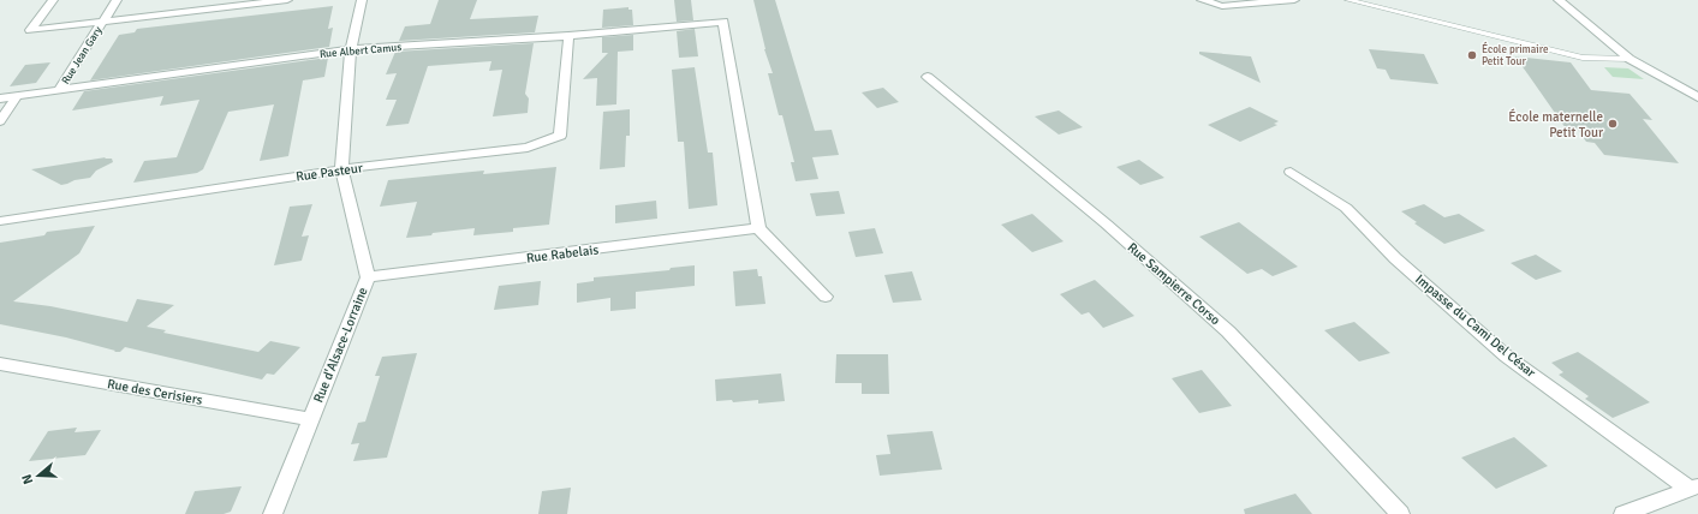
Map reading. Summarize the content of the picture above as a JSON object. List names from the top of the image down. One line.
{"streets":{"street":["Rue Albert Camus","Rue Jean Gary","Rue Pasteur","Rue Rabelais","Rue Sampierre Corso","Impasse du Cami Del César","Rue d'Alsace-Lorraine","Rue des Cerisiers"]},"crossings":[["Rue Albert Camus","Rue Jean Gary"],["Rue Albert Camus","Rue Pasteur"],["Rue Albert Camus","Rue Rabelais"],["Rue Albert Camus","Rue d'Alsace-Lorraine"],["Rue Pasteur","Rue d'Alsace-Lorraine"],["Rue Rabelais","Rue d'Alsace-Lorraine"],["Rue d'Alsace-Lorraine","Rue des Cerisiers"]],"places":["École primaire Petit Tour","École maternelle Petit Tour"],"north":"left"}
